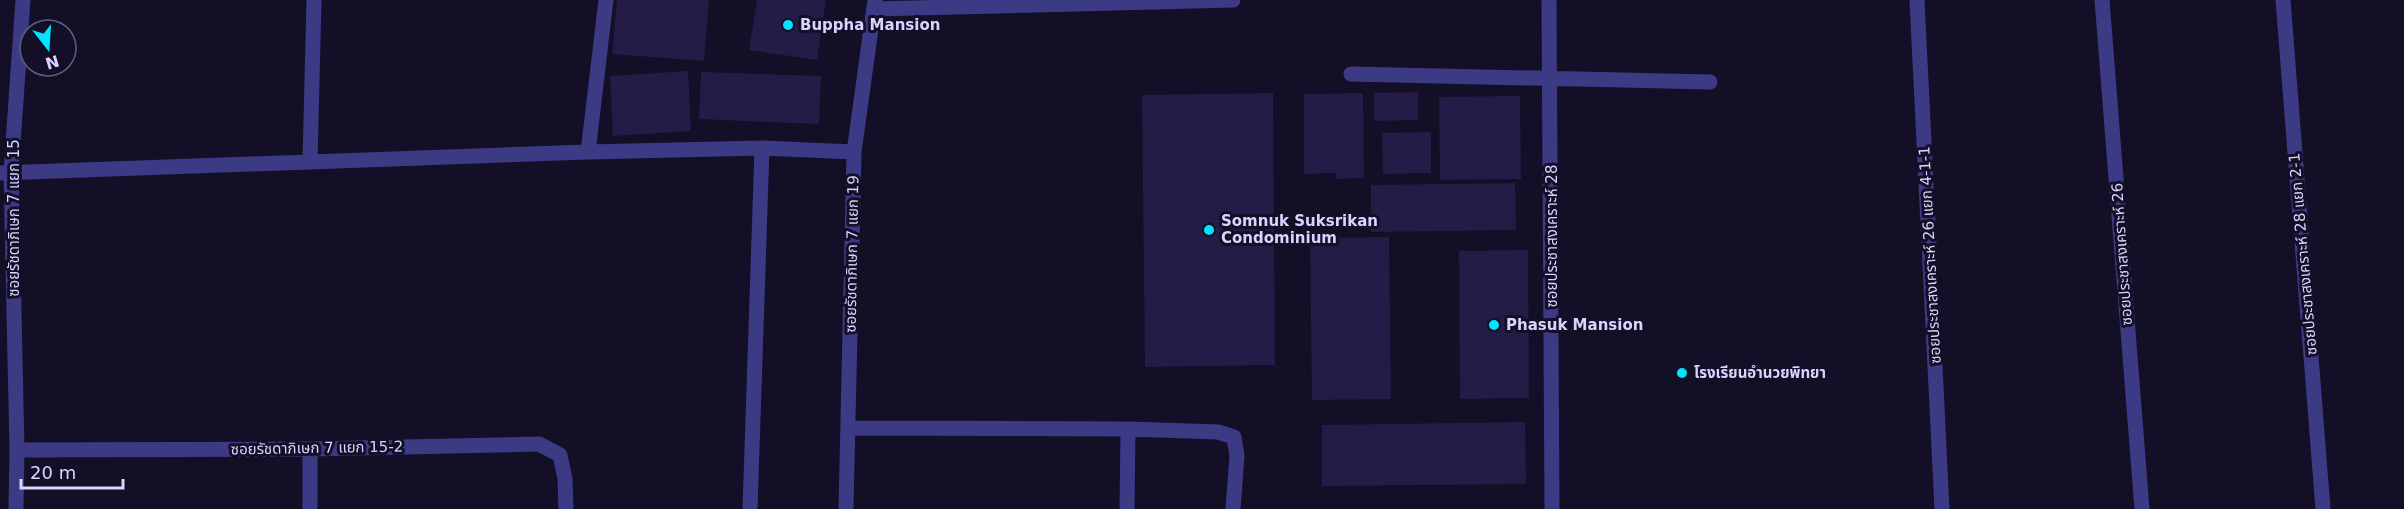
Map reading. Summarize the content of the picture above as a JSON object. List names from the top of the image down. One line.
{"streets":{"street":["ซอยรัชดาภิเษก 7 แยก 15","ซอยประชาสงเคราะห์ 28","ซอยรัชดาภิเษก 7 แยก 19","ซอยประชาสงเคราะห์ 26","ซอยประชาสงเคราะห์ 28 แยก 2-1","ซอยประชาสงเคราะห์ 26 แยก 4-1-1","ซอยรัชดาภิเษก 7 แยก 15-2"]},"crossings":[["ซอยรัชดาภิเษก 7 แยก 15","ซอยรัชดาภิเษก 7 แยก 15-2"]],"places":["Buppha Mansion","Somnuk Suksrikan Condominium","Phasuk Mansion","โรงเรียนอำนวยพิทยา"],"scale_bar":"20 m","north":"bottom"}
